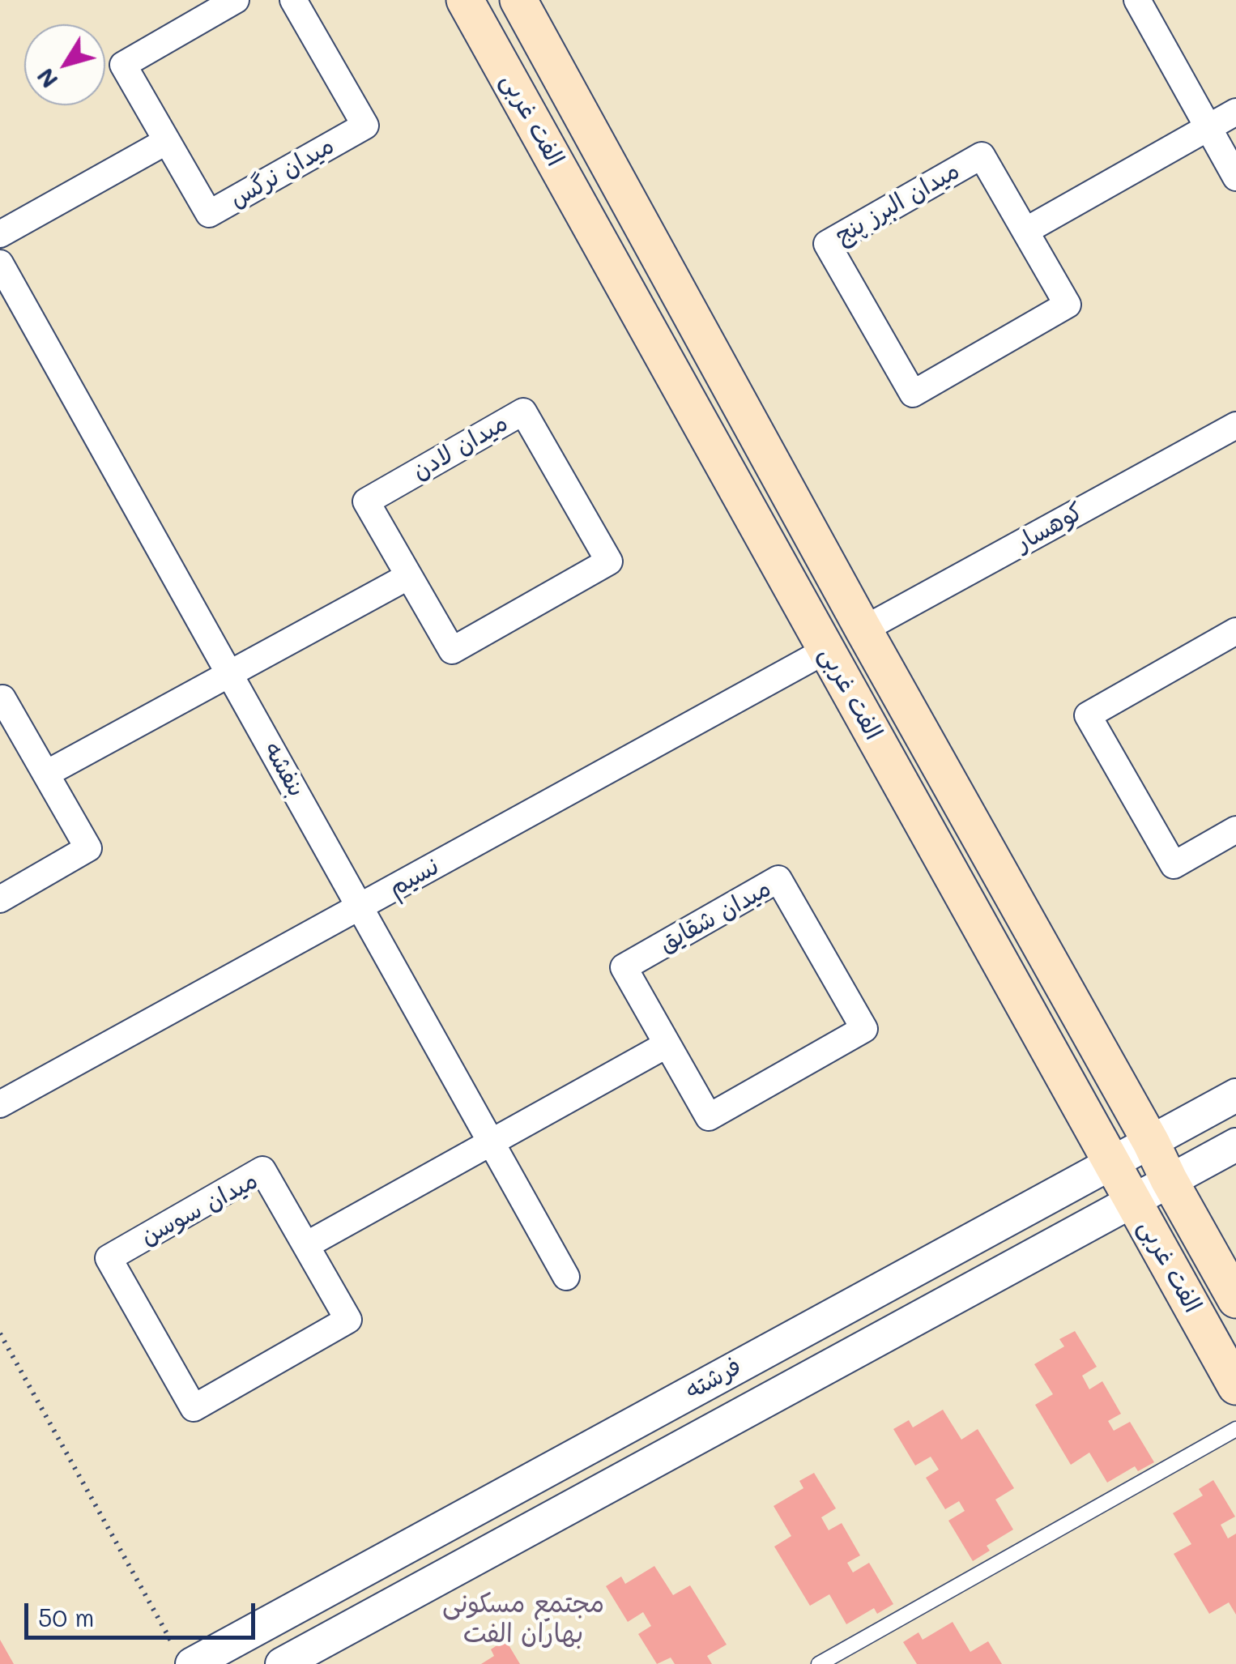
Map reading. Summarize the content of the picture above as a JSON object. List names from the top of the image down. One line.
{"streets":{"main road":["الفت غربی"],"street":["میدان نرگس","میدان البرز پنج","میدان لادن","کوهسار","بنفشه","نسیم","میدان شقایق","میدان سوسن","فرشته"]},"crossings":[["الفت غربی","کوهسار"],["الفت غربی","نسیم"],["الفت غربی","فرشته"],["بنفشه","نسیم"]],"districts":["مجتمع مسکونی بهاران الفت"],"scale_bar":"50 m","north":"bottom left"}
